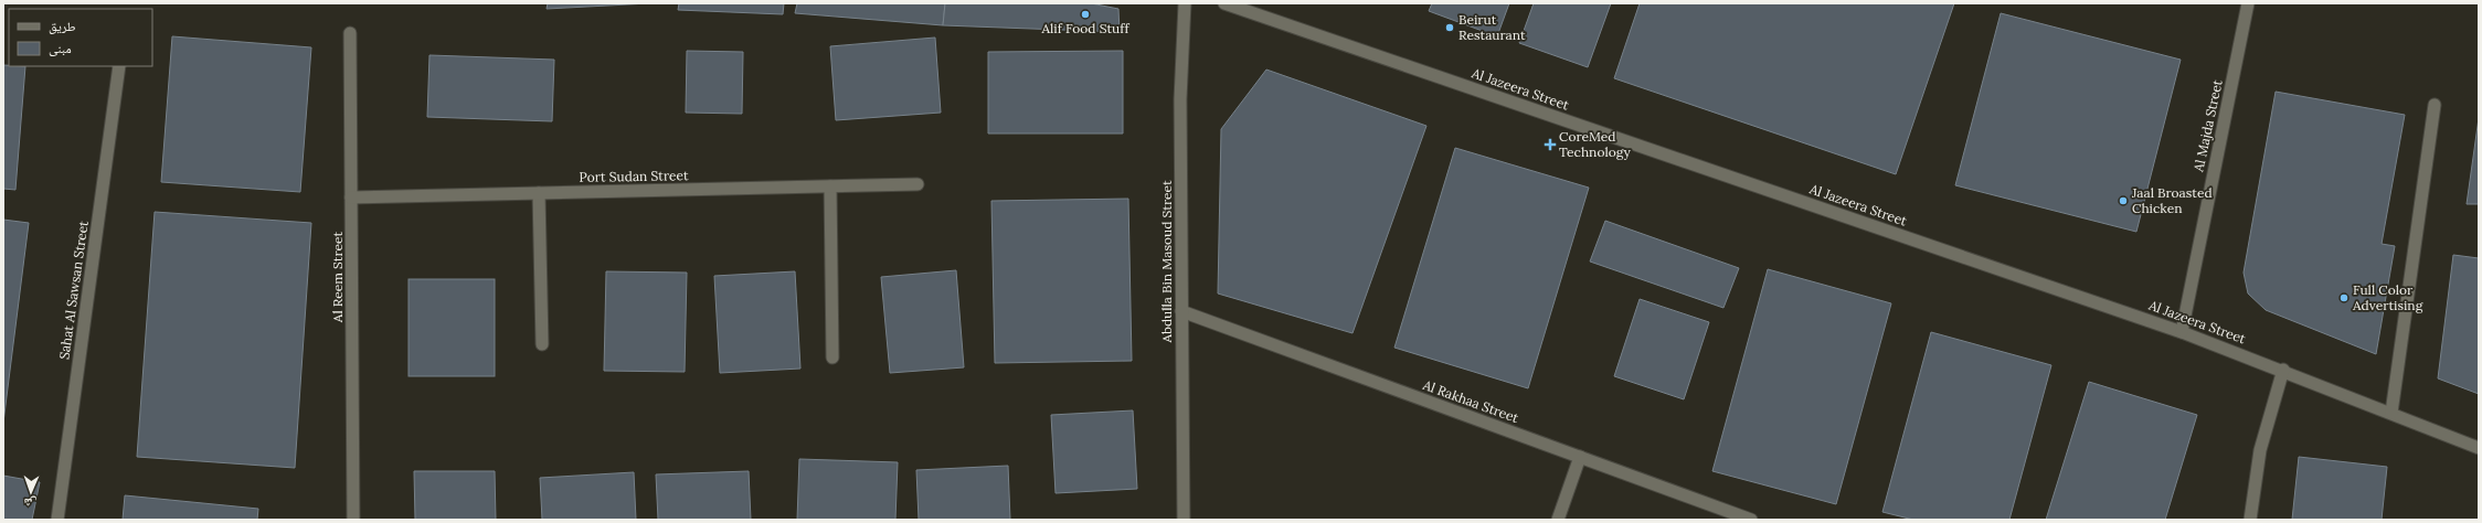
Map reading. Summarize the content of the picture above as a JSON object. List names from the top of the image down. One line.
{"streets":{"street":["Al Jazeera Street","Al Majda Street","Port Sudan Street","Abdulla Bin Masoud Street","Al Reem Street","Sahat Al Sawsan Street","Al Rakhaa Street"]},"crossings":[["Al Jazeera Street","Al Majda Street"],["Port Sudan Street","Al Reem Street"],["Abdulla Bin Masoud Street","Al Rakhaa Street"]],"places":{"other":["Alif Food Stuff","Beirut Restaurant","Jaal Broasted Chicken","Full Color Advertising"],"health":["CoreMed Technology"]},"legend":["طريق","مبنى"],"north":"bottom"}
